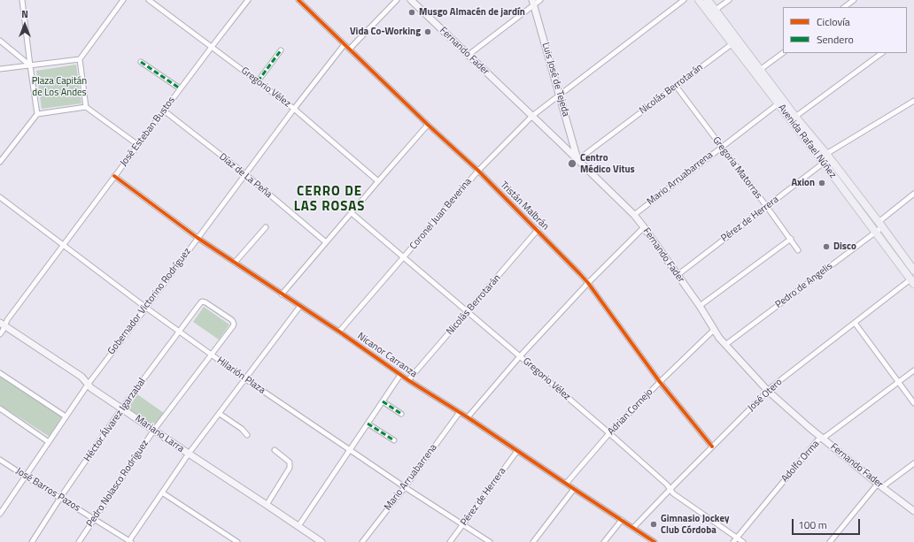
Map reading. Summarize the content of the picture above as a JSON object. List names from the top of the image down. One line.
{"streets":{"main road":["Fernando Fader","Luis José de Tejeda","Avenida Rafael Núñez","Mariano Larra"],"street":["Gregorio Vélez","Nicolás Berrotarán","José Esteban Bustos","Gregoria Matorras","Díaz de La Peña","Mario Arruabarrena","Tristán Malbrán","Coronel Juan Beverina","Pérez de Herrera","Pedro de Angelis","Gobernador Victorino Rodríguez","Nicanor Carranza","Hilarión Plaza","José Otero","Adrian Cornejo","Héctor Álvarez Igarzabal","Adolfo Orma","Pedro Nolasco Rodríguez","José Barros Pazos"]},"crossings":[["Fernando Fader","Luis José de Tejeda"],["Fernando Fader","Nicolás Berrotarán"],["Fernando Fader","Mario Arruabarrena"],["Fernando Fader","Coronel Juan Beverina"],["Fernando Fader","Pérez de Herrera"],["Fernando Fader","Pedro de Angelis"],["Fernando Fader","José Otero"],["Fernando Fader","Adrian Cornejo"],["Fernando Fader","Adolfo Orma"],["Luis José de Tejeda","Nicolás Berrotarán"],["Luis José de Tejeda","Coronel Juan Beverina"],["Gregorio Vélez","Nicolás Berrotarán"],["Gregorio Vélez","José Esteban Bustos"],["Gregorio Vélez","Coronel Juan Beverina"],["Gregorio Vélez","Gobernador Victorino Rodríguez"],["Gregorio Vélez","José Otero"],["Gregorio Vélez","Adrian Cornejo"],["Gregorio Vélez","Adolfo Orma"],["Nicolás Berrotarán","Avenida Rafael Núñez"],["Nicolás Berrotarán","Gregoria Matorras"],["Nicolás Berrotarán","Tristán Malbrán"],["Nicolás Berrotarán","Nicanor Carranza"],["José Esteban Bustos","Díaz de La Peña"],["José Esteban Bustos","Nicanor Carranza"],["José Esteban Bustos","Hilarión Plaza"],["José Esteban Bustos","Mariano Larra"],["Avenida Rafael Núñez","Mario Arruabarrena"],["Avenida Rafael Núñez","Pérez de Herrera"],["Avenida Rafael Núñez","Pedro de Angelis"],["Avenida Rafael Núñez","José Otero"],["Gregoria Matorras","Mario Arruabarrena"],["Gregoria Matorras","Pérez de Herrera"],["Díaz de La Peña","Gobernador Victorino Rodríguez"],["Mario Arruabarrena","Nicanor Carranza"],["Mario Arruabarrena","Hilarión Plaza"],["Tristán Malbrán","Coronel Juan Beverina"],["Tristán Malbrán","Gobernador Victorino Rodríguez"],["Tristán Malbrán","José Otero"],["Tristán Malbrán","Adrian Cornejo"],["Coronel Juan Beverina","Nicanor Carranza"],["Pérez de Herrera","Nicanor Carranza"],["Pérez de Herrera","Hilarión Plaza"],["Gobernador Victorino Rodríguez","Nicanor Carranza"],["Gobernador Victorino Rodríguez","Hilarión Plaza"],["Gobernador Victorino Rodríguez","Mariano Larra"],["Gobernador Victorino Rodríguez","José Barros Pazos"],["Nicanor Carranza","José Otero"],["Nicanor Carranza","Adrian Cornejo"],["Hilarión Plaza","Héctor Álvarez Igarzabal"],["Hilarión Plaza","Pedro Nolasco Rodríguez"],["Héctor Álvarez Igarzabal","Mariano Larra"],["Héctor Álvarez Igarzabal","Pedro Nolasco Rodríguez"],["Héctor Álvarez Igarzabal","José Barros Pazos"],["Mariano Larra","Pedro Nolasco Rodríguez"],["Pedro Nolasco Rodríguez","José Barros Pazos"]],"districts":["CERRO DE LAS ROSAS"],"parks":["Plaza Capitán de Los Andes"],"places":["Musgo Almacén de jardín","Vida Co-Working","Centro Médico Vitus","Axion","Disco","Gimnasio Jockey Club Córdoba"],"legend":["Ciclovía","Sendero"],"scale_bar":"100 m","north":"top"}
